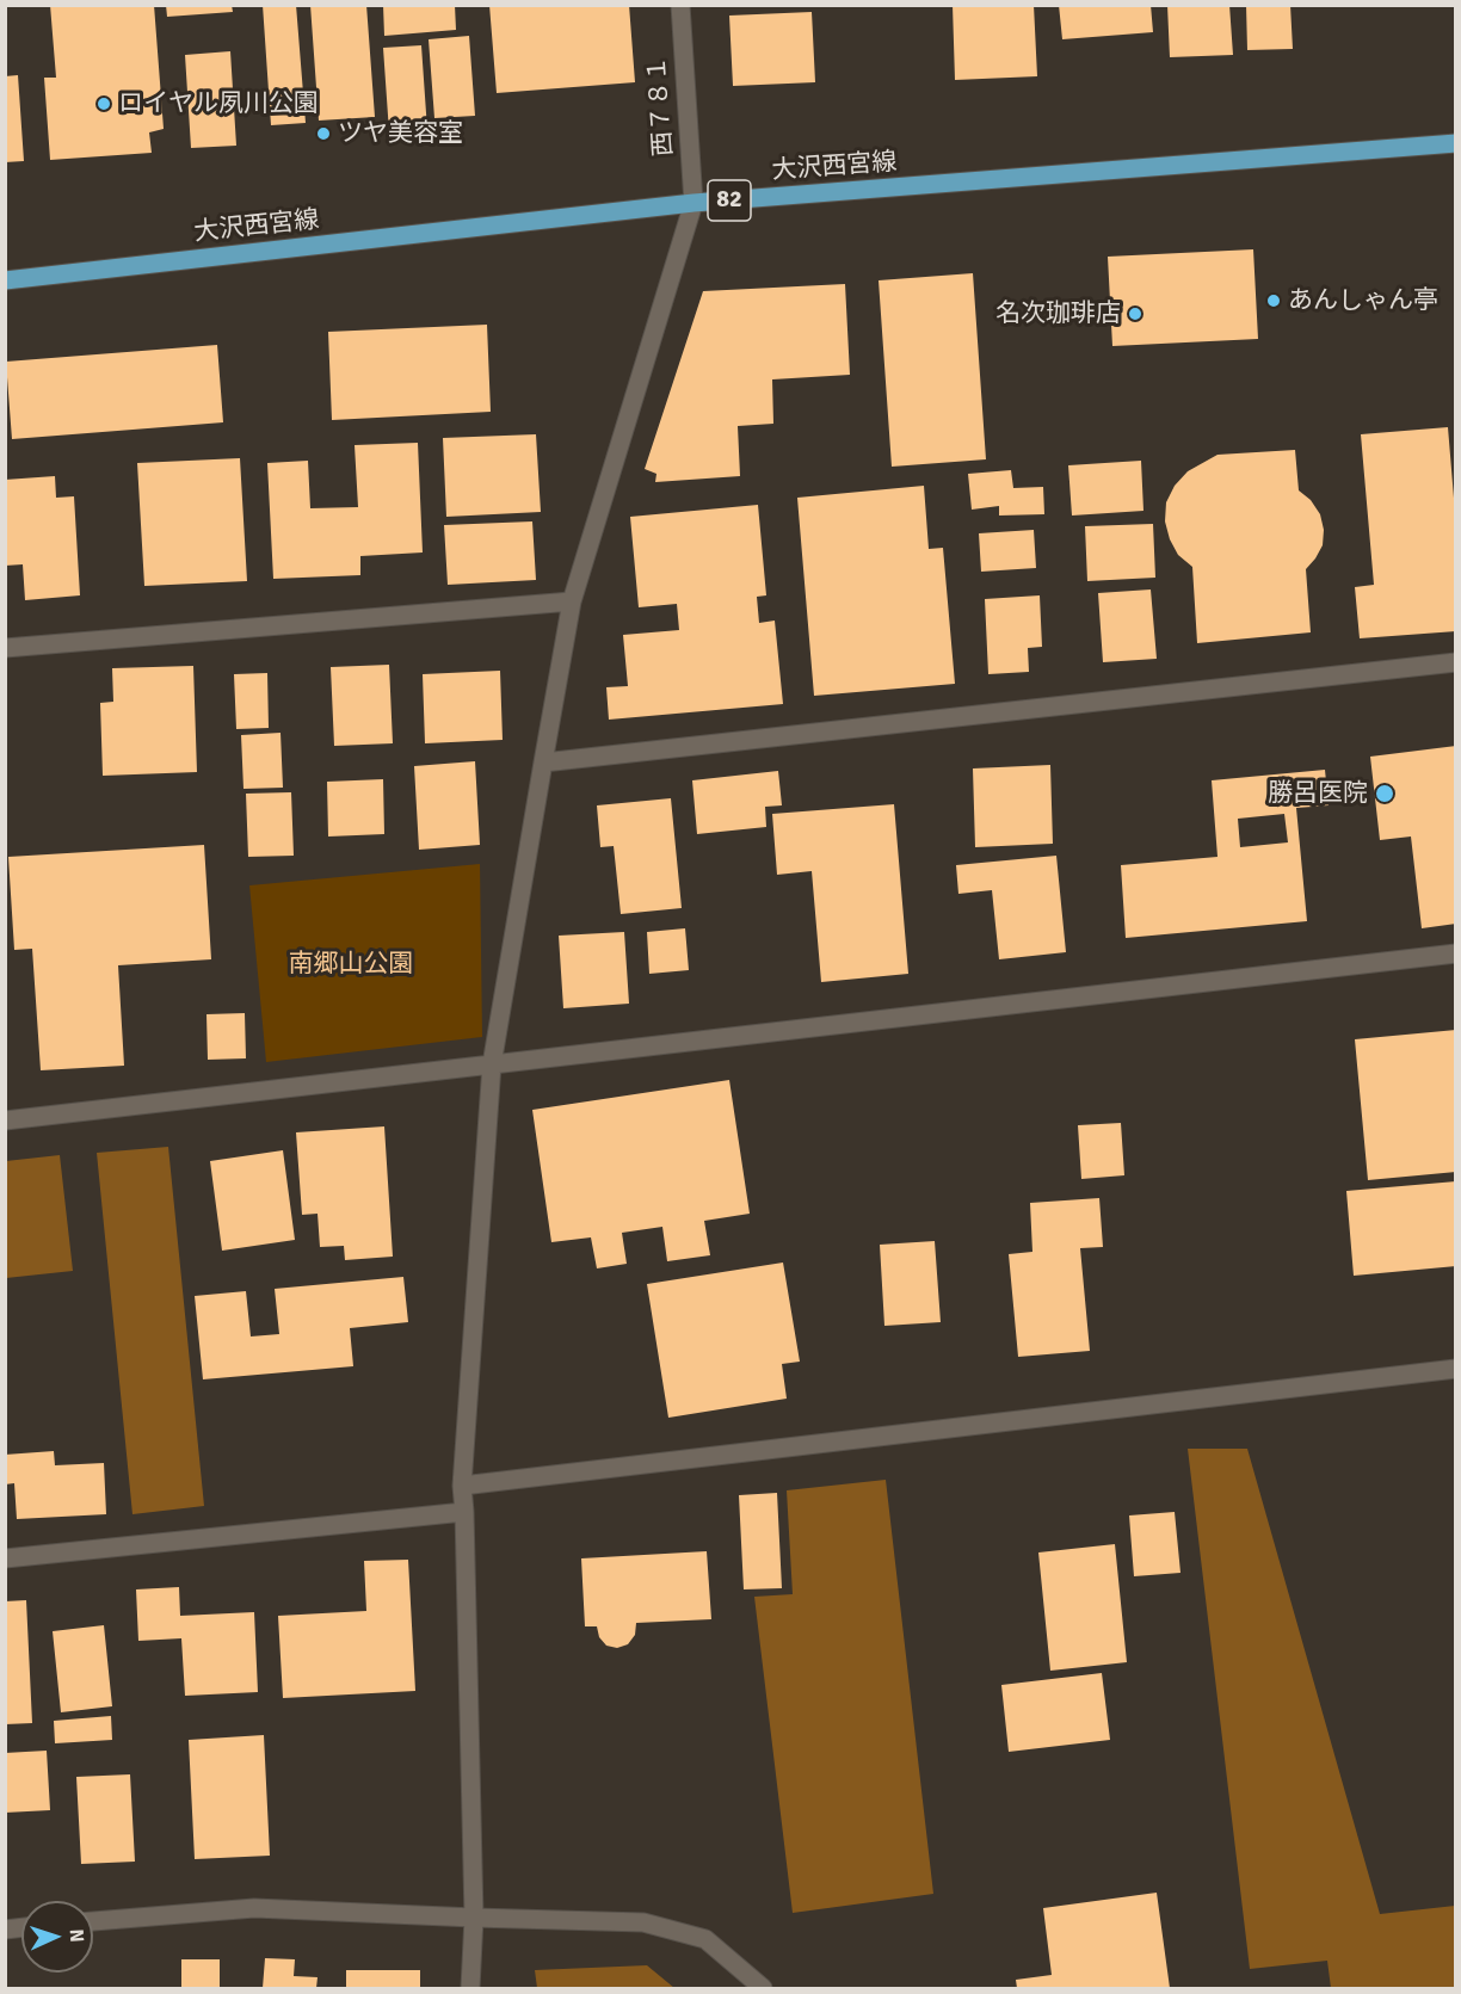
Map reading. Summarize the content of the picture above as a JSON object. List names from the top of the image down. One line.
{"streets":{"main road":["大沢西宮線","82"],"street":["西７８１"]},"crossings":[["西７８１","大沢西宮線"]],"parks":["南郷山公園"],"places":["ロイヤル夙川公園","ツヤ美容室","あんしゃん亭","名次珈琲店","勝呂医院"],"north":"right"}
